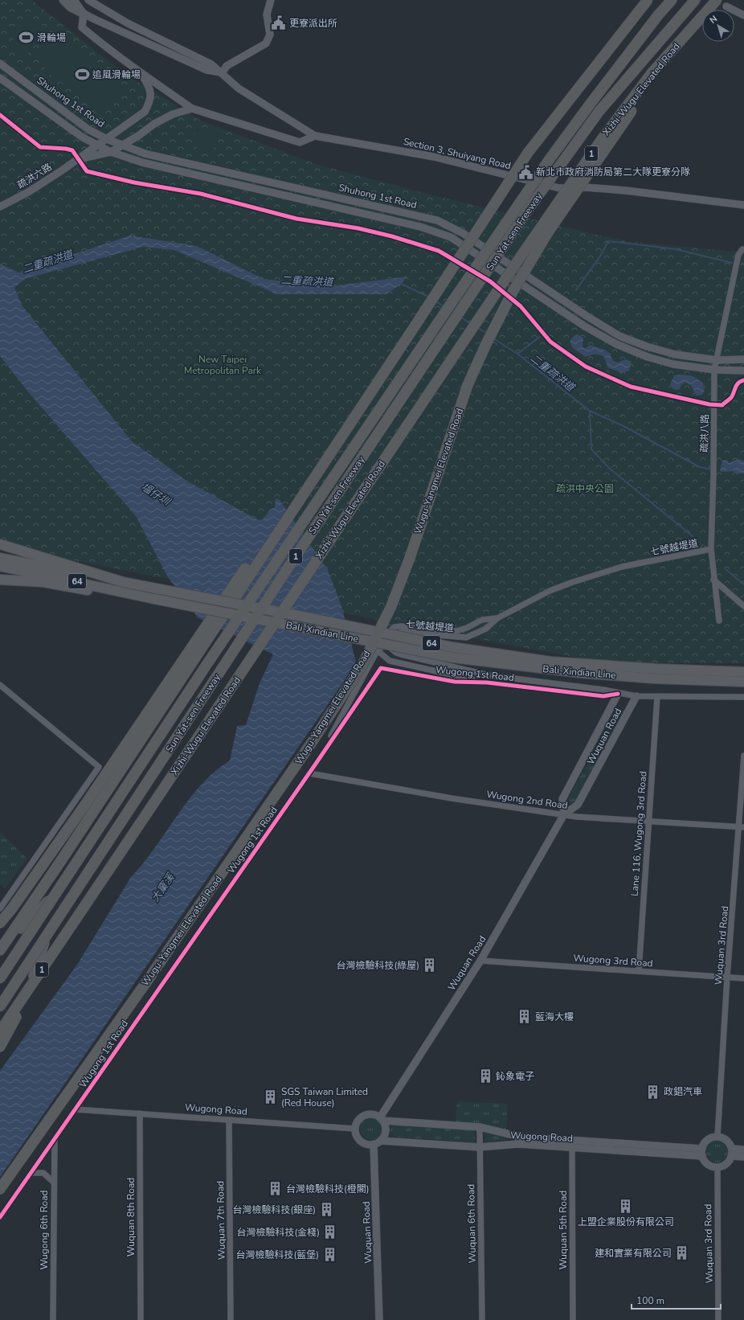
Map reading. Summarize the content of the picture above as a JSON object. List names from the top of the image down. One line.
{"streets":{"highway":["Xizhi-Wugu Elevated Road","1","Sun Yat-sen Freeway","Wugu-Yangmei Elevated Road","64","Bali-Xindian Line"],"street":["Shuhong 1st Road","Section 3, Shuiyang Road","疏洪六路","疏洪八路","七號越堤道","Wugong 1st Road","Wuquan Road","Wugong 2nd Road","Lane 116, Wugong 3rd Road","Wuquan 3rd Road","Wugong 3rd Road","Wugong Road","Wuquan 8th Road","Wuquan 7th Road","Wuquan 6th Road","Wugong 6th Road","Wuquan 5th Road"]},"crossings":[["Xizhi-Wugu Elevated Road","Wugu-Yangmei Elevated Road"],["Shuhong 1st Road","疏洪六路"],["Shuhong 1st Road","疏洪八路"],["疏洪八路","七號越堤道"],["七號越堤道","Wugong 1st Road"],["Wugong 1st Road","Wuquan Road"],["Wugong 1st Road","Wugong 2nd Road"],["Wugong 1st Road","Lane 116, Wugong 3rd Road"],["Wugong 1st Road","Wugong Road"],["Wugong 1st Road","Wugong 6th Road"],["Wuquan Road","Wugong 2nd Road"],["Wuquan Road","Wugong 3rd Road"],["Wuquan Road","Wugong Road"],["Wugong 2nd Road","Lane 116, Wugong 3rd Road"],["Wugong 2nd Road","Wuquan 3rd Road"],["Lane 116, Wugong 3rd Road","Wugong 3rd Road"],["Wuquan 3rd Road","Wugong 3rd Road"],["Wuquan 3rd Road","Wugong Road"],["Wugong Road","Wuquan 8th Road"],["Wugong Road","Wuquan 7th Road"],["Wugong Road","Wuquan 6th Road"],["Wugong Road","Wuquan 5th Road"]],"water":["二重疏洪道","塭仔圳","大窠溪"],"parks":["New Taipei Metropolitan Park","疏洪中央公園"],"places":{"public building":["更寮派出所","新北市政府消防局第二大隊更寮分隊"],"sports":["滑輪場","追風滑輪場"],"building":["台灣檢驗科技(綠屋)","藍海大樓","鈊象電子","政錩汽車","SGS Taiwan Limited (Red House)","台灣檢驗科技(橙閣)","上盟企業股份有限公司","台灣檢驗科技(銀座)","台灣檢驗科技(金棧)","建和實業有限公司","台灣檢驗科技(藍堡)"]},"scale_bar":"100 m","north":"top left"}
